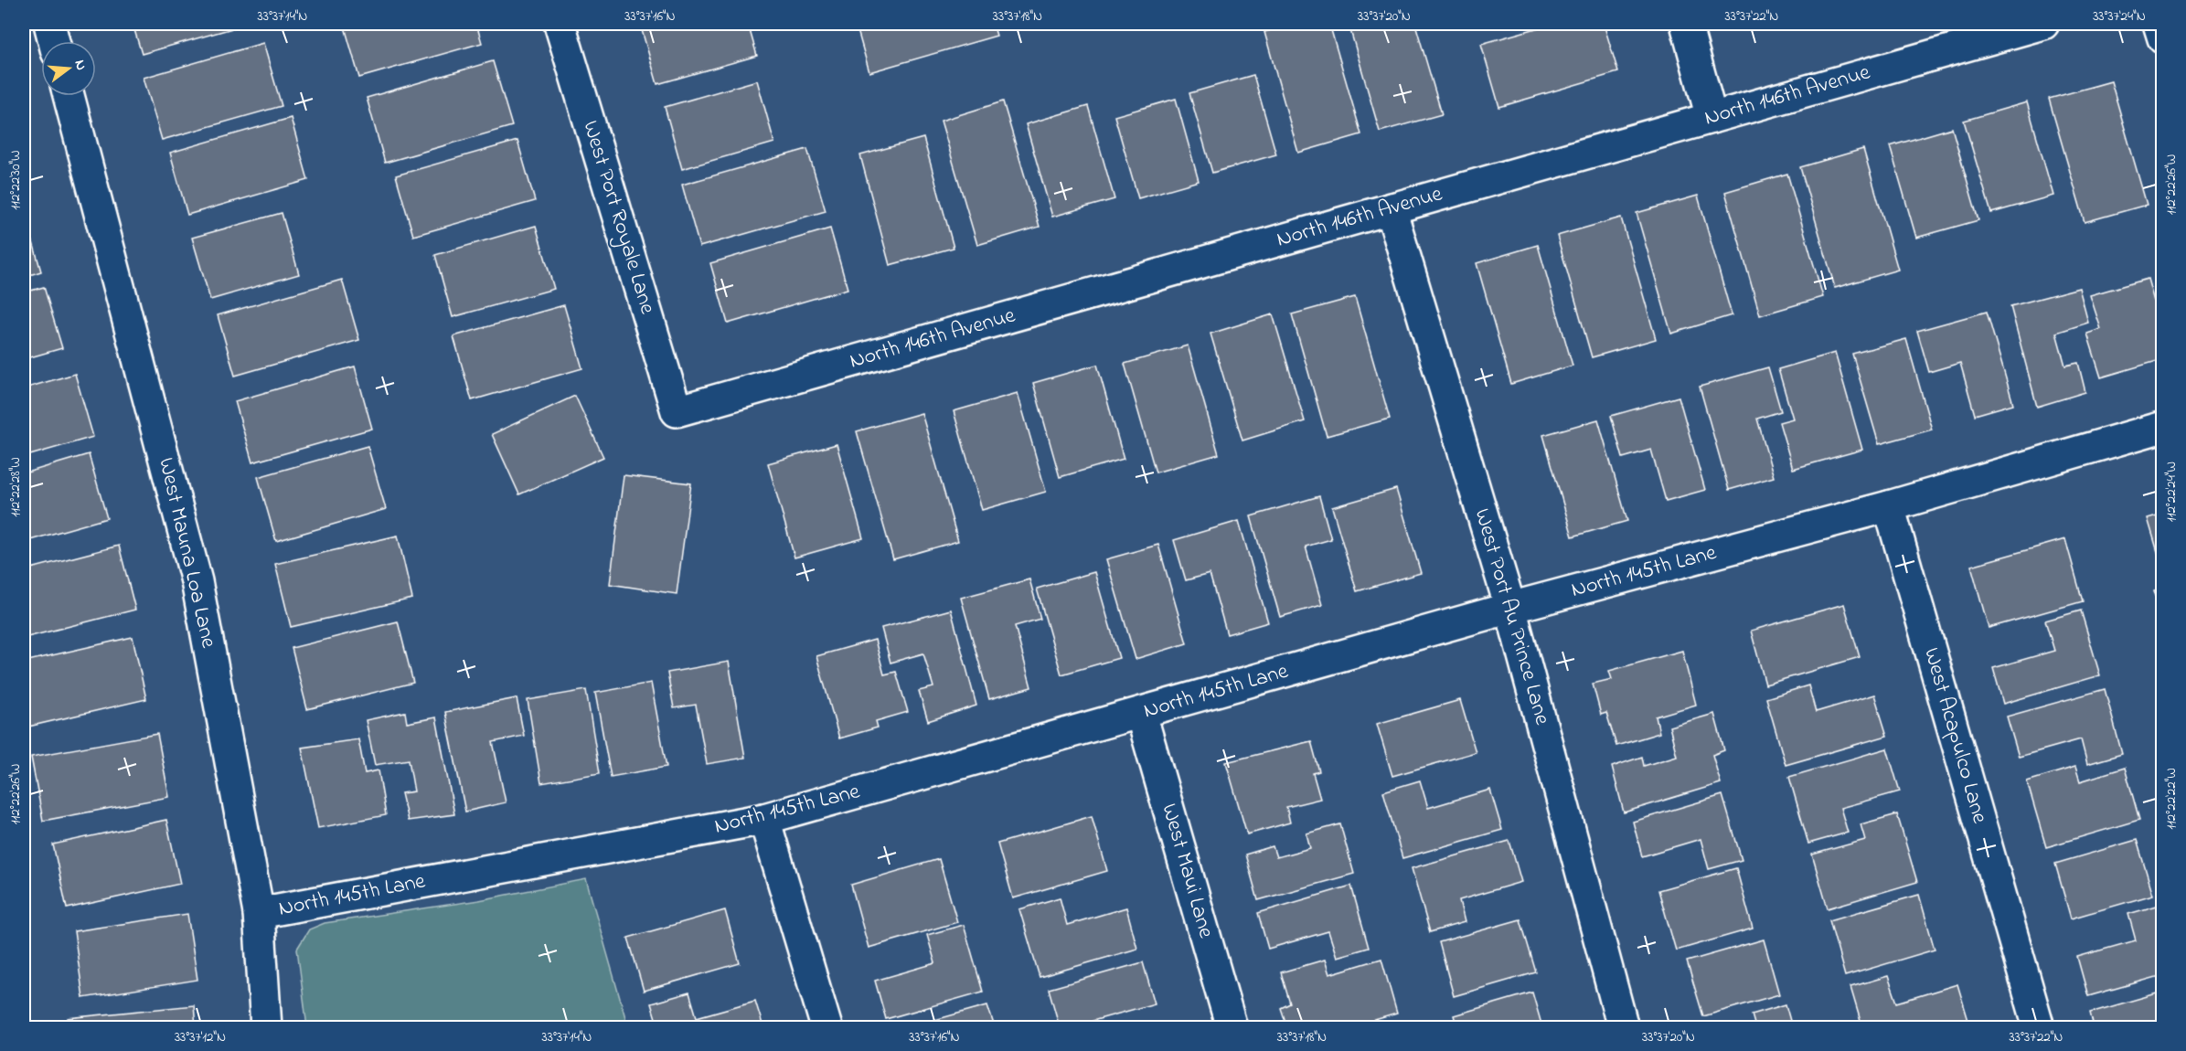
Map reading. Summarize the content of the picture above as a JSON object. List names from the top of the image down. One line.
{"streets":{"street":["North 146th Avenue","West Port Royale Lane","West Mauna Loa Lane","North 145th Lane","West Port Au Prince Lane","West Acapulco Lane","West Maui Lane"]},"crossings":[["North 146th Avenue","West Port Royale Lane"],["North 146th Avenue","West Port Au Prince Lane"],["West Mauna Loa Lane","North 145th Lane"],["North 145th Lane","West Port Au Prince Lane"],["North 145th Lane","West Acapulco Lane"],["North 145th Lane","West Maui Lane"]],"north":"right","coordinates":["33°37'14\"N","33°37'16\"N","33°37'18\"N","33°37'20\"N","33°37'22\"N","33°37'24\"N","112°22'30\"W","112°22'26\"W","112°22'28\"W","112°22'24\"W","112°22'22\"W","33°37'12\"N"]}
